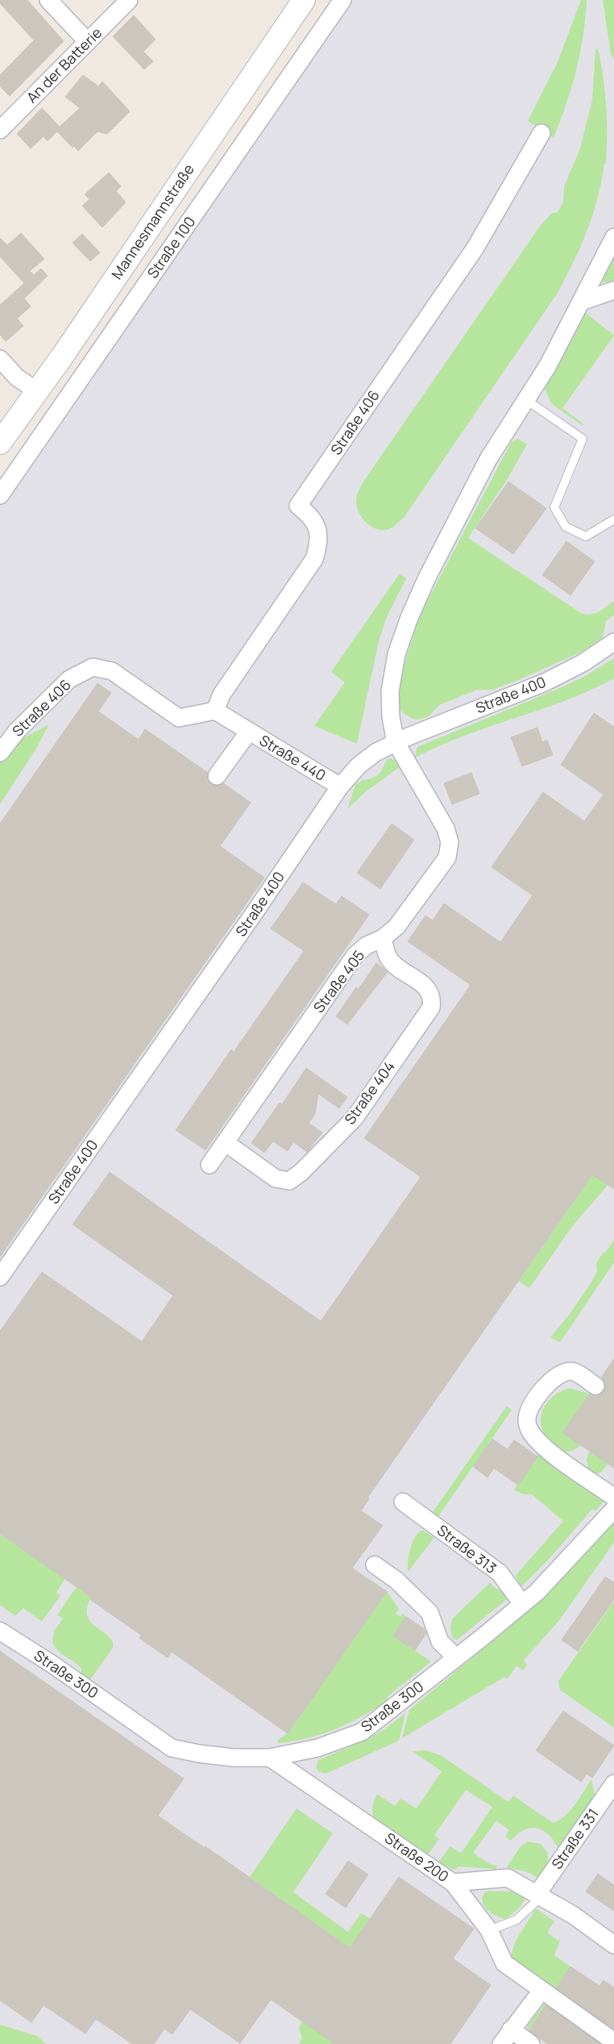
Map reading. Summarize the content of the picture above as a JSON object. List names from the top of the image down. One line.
{"streets":{"main road":["Mannesmannstraße"],"street":["An der Batterie","Straße 100","Straße 406","Straße 400","Straße 440","Straße 405","Straße 404","Straße 313","Straße 300","Straße 331","Straße 200"]},"crossings":[["Straße 400","Straße 440"],["Straße 400","Straße 405"],["Straße 405","Straße 404"],["Straße 313","Straße 300"],["Straße 300","Straße 200"],["Straße 331","Straße 200"]]}
